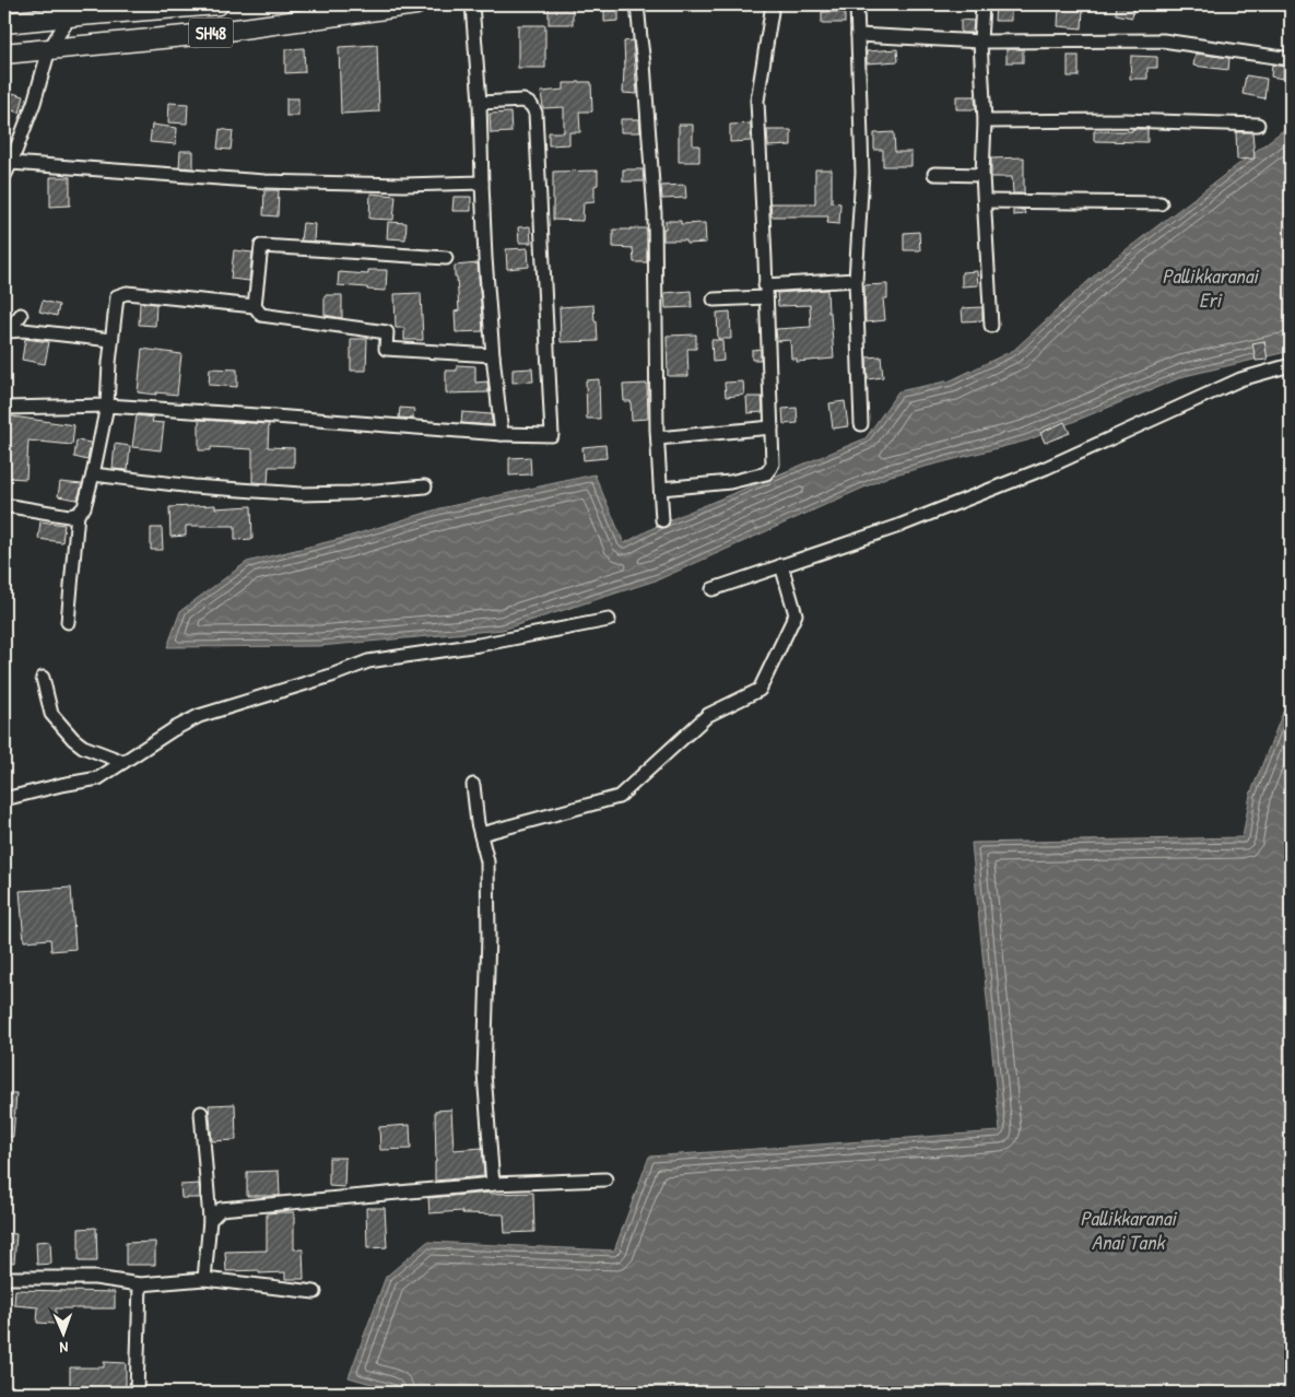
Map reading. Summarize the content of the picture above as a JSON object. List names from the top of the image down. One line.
{"streets":{"main road":["SH48"]},"water":["Pallikkaranai Eri","Pallikkaranai Anai Tank"],"north":"bottom"}
